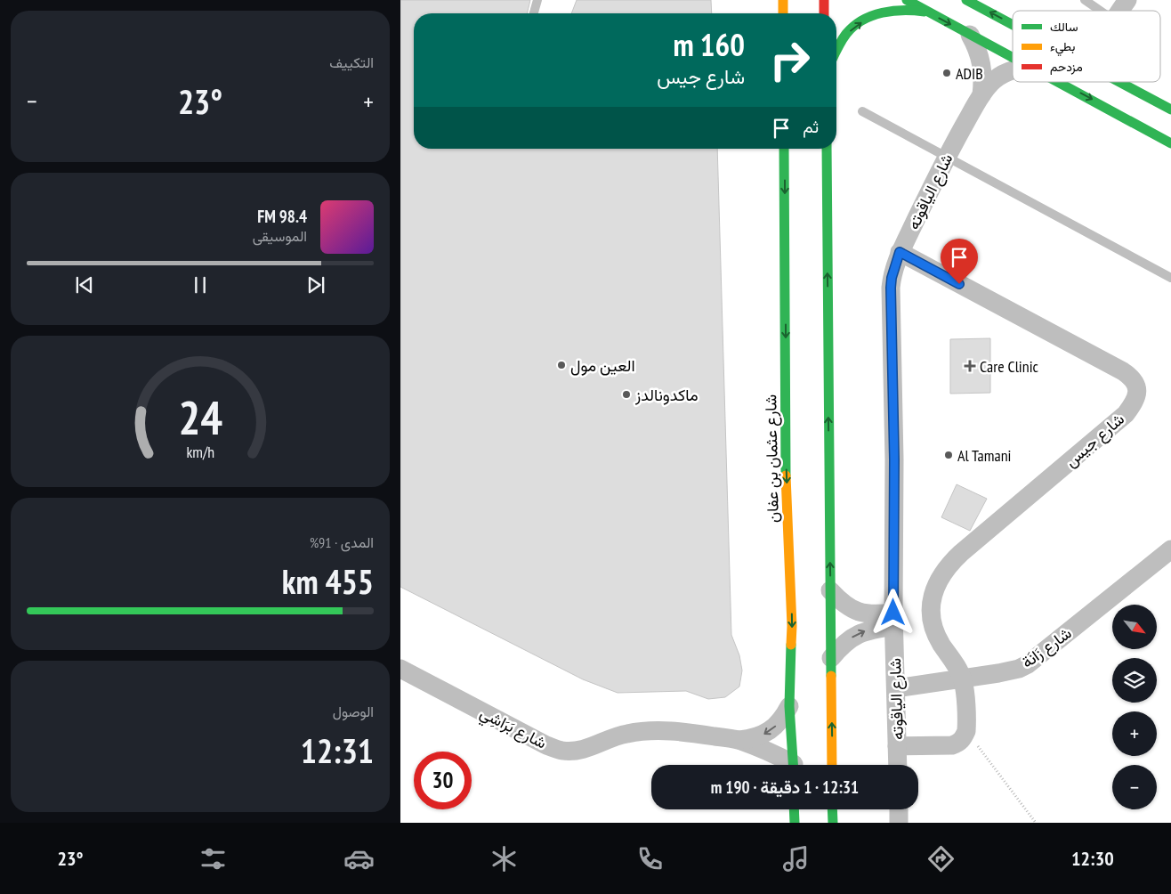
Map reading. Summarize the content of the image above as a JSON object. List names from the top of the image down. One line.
{"streets":{"main road":["شارع عثمان بن عفان"],"street":["شارع الياقوته","شارع جيس","شارع زَانَة","شارع بَرَاشِي"]},"crossings":[["شارع الياقوته","شارع جيس"],["شارع الياقوته","شارع زَانَة"],["شارع جيس","شارع زَانَة"],["شارع عثمان بن عفان","شارع بَرَاشِي"]],"places":{"other":["ADIB","العين مول","ماكدونالدز","Al Tamani"],"health":["Care Clinic"]},"legend":["سالك","بطيء","مزدحم"],"north":"bottom right","page":{"tile":["التكييف",["المدى · 91%","455 km"],["الوصول","12:31"]],"turn":["160 m","شارع جيس"],"heat":["−","23°","+"],"then":"ثم","song":["98.4 FM","الموسيقى"],"map_buttons":["+","−"],"limit":"30","trip":"12:31 · 1 دقيقة · 190 m","tabs":["12:30","23°"],"gauge":["24","km/h"]}}
